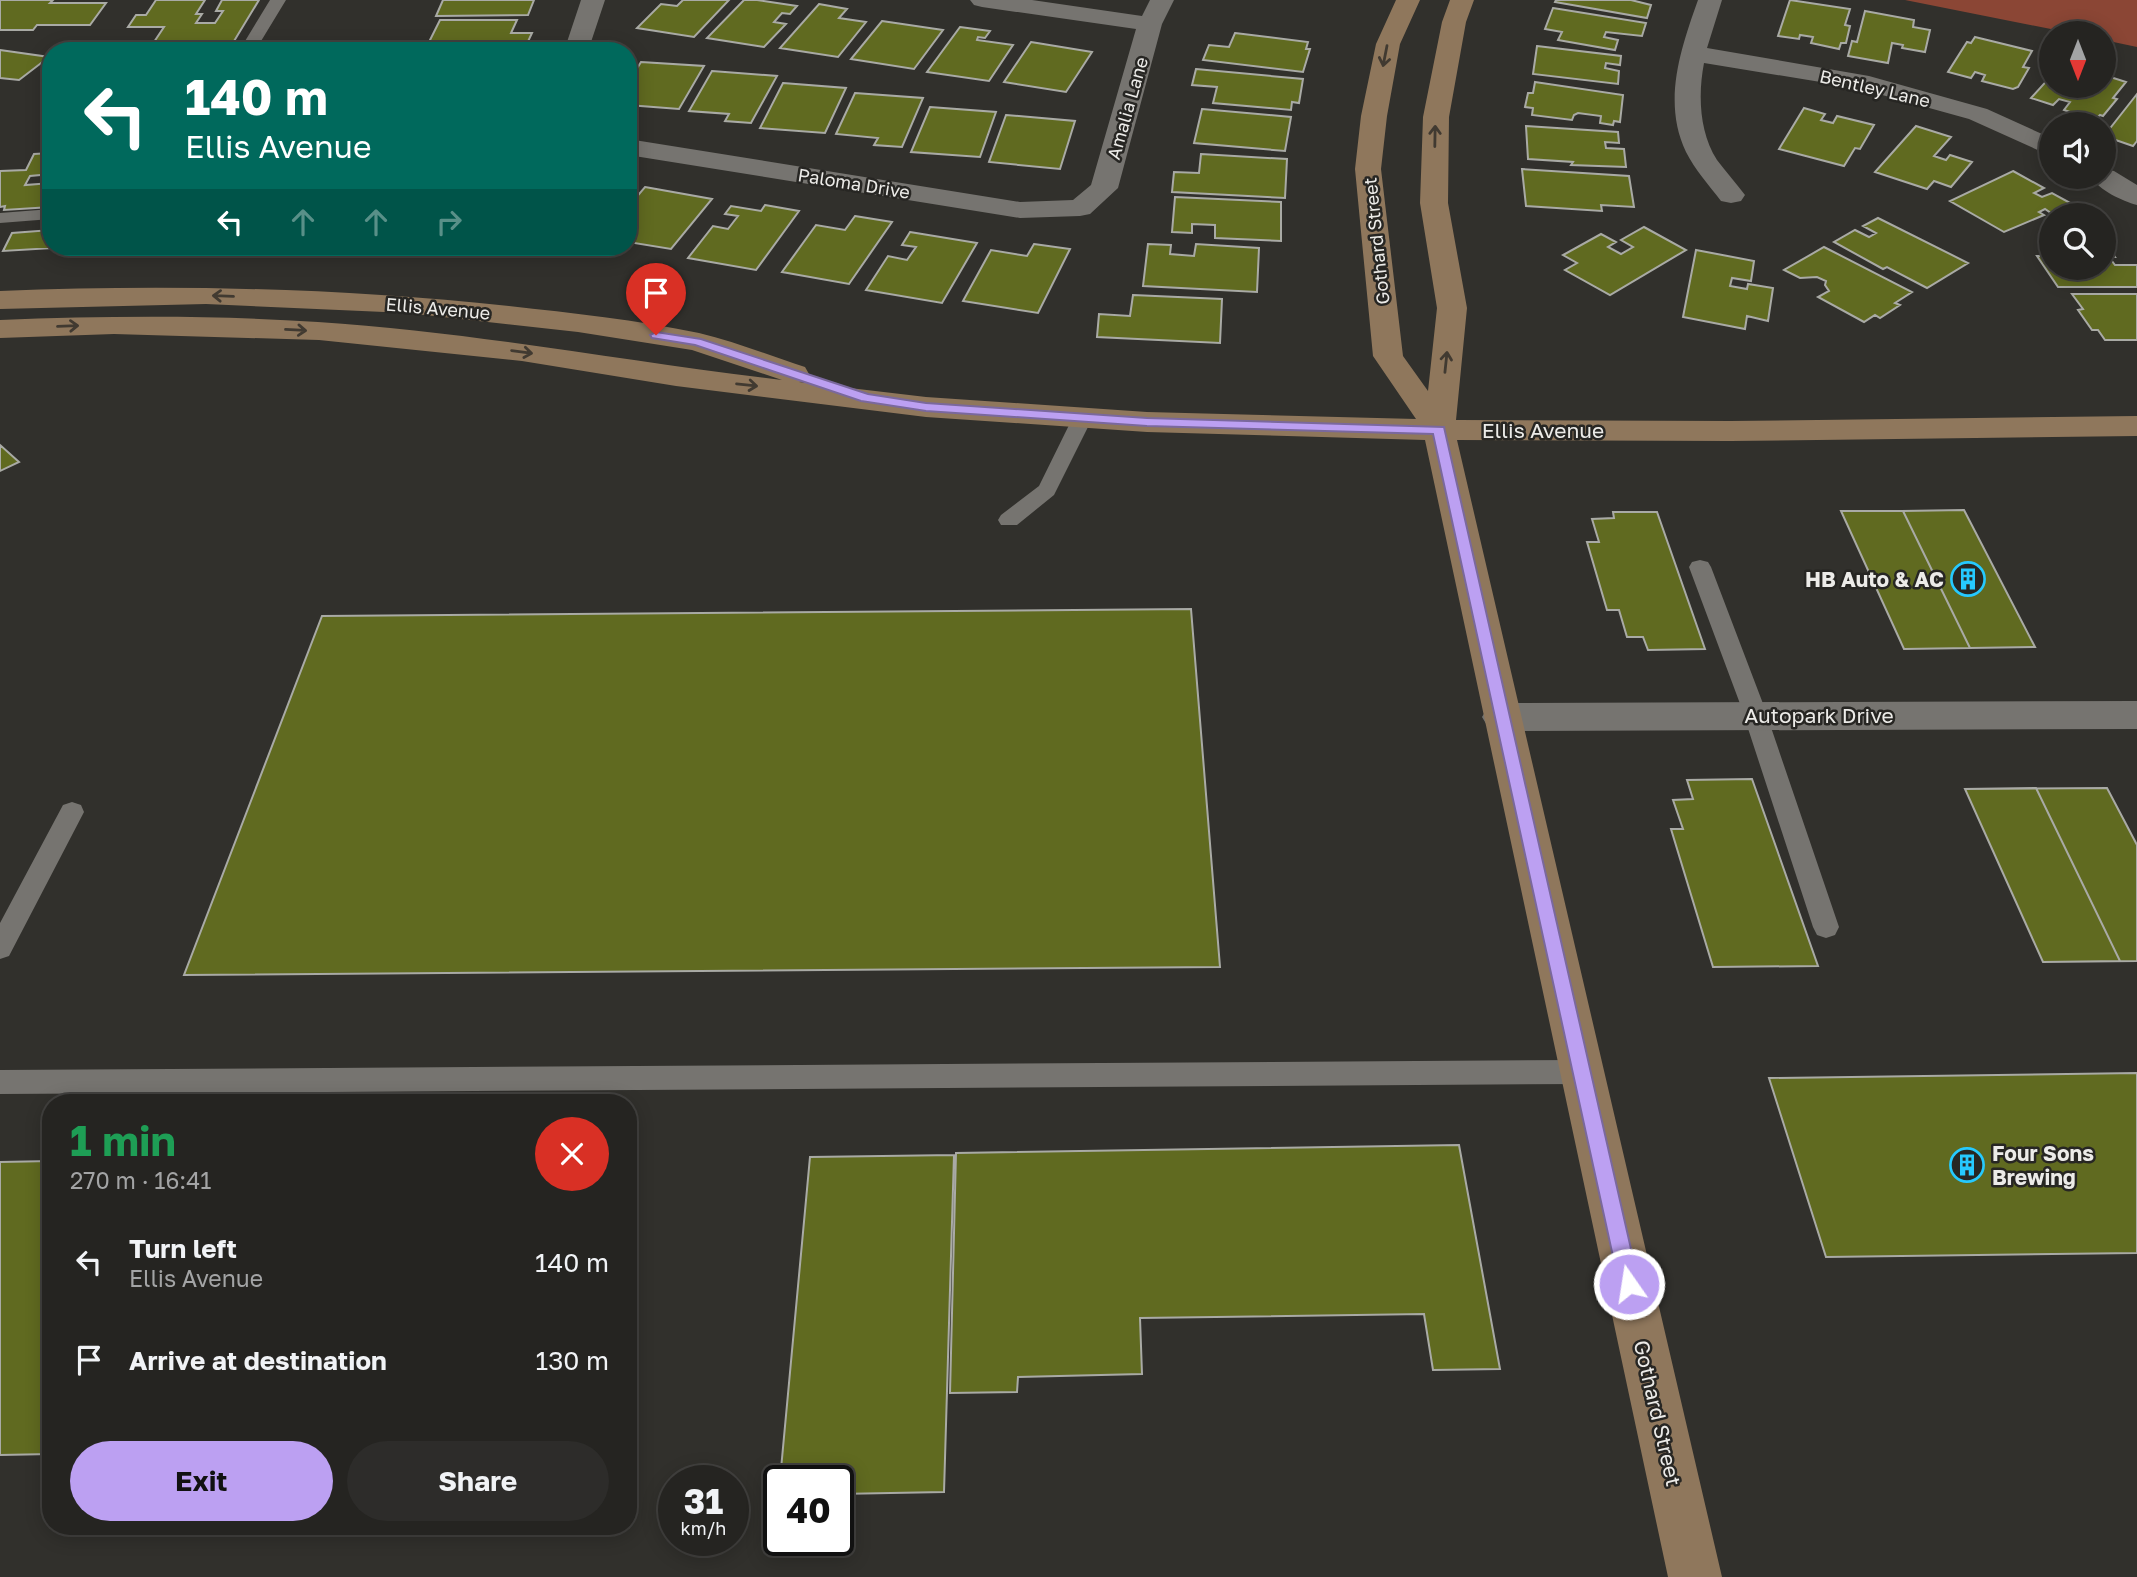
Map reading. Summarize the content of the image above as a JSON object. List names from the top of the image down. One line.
{"streets":{"street":["Bentley Lane","Amalia Lane","Paloma Drive","Gothard Street","Ellis Avenue","Autopark Drive"]},"crossings":[["Amalia Lane","Paloma Drive"],["Gothard Street","Ellis Avenue"],["Gothard Street","Autopark Drive"]],"places":{"building":["HB Auto & AC","Four Sons Brewing"]},"north":"bottom","page":{"turn":["140 m","Ellis Avenue"],"heading":["1 min","270 m · 16:41"],"list":[{"name":"Turn left","note":"Ellis Avenue","value":"140 m"},{"name":"Arrive at destination","value":"130 m"}],"buttons":["Exit","Share"],"speed":"31 km/h","limit":"40"}}
